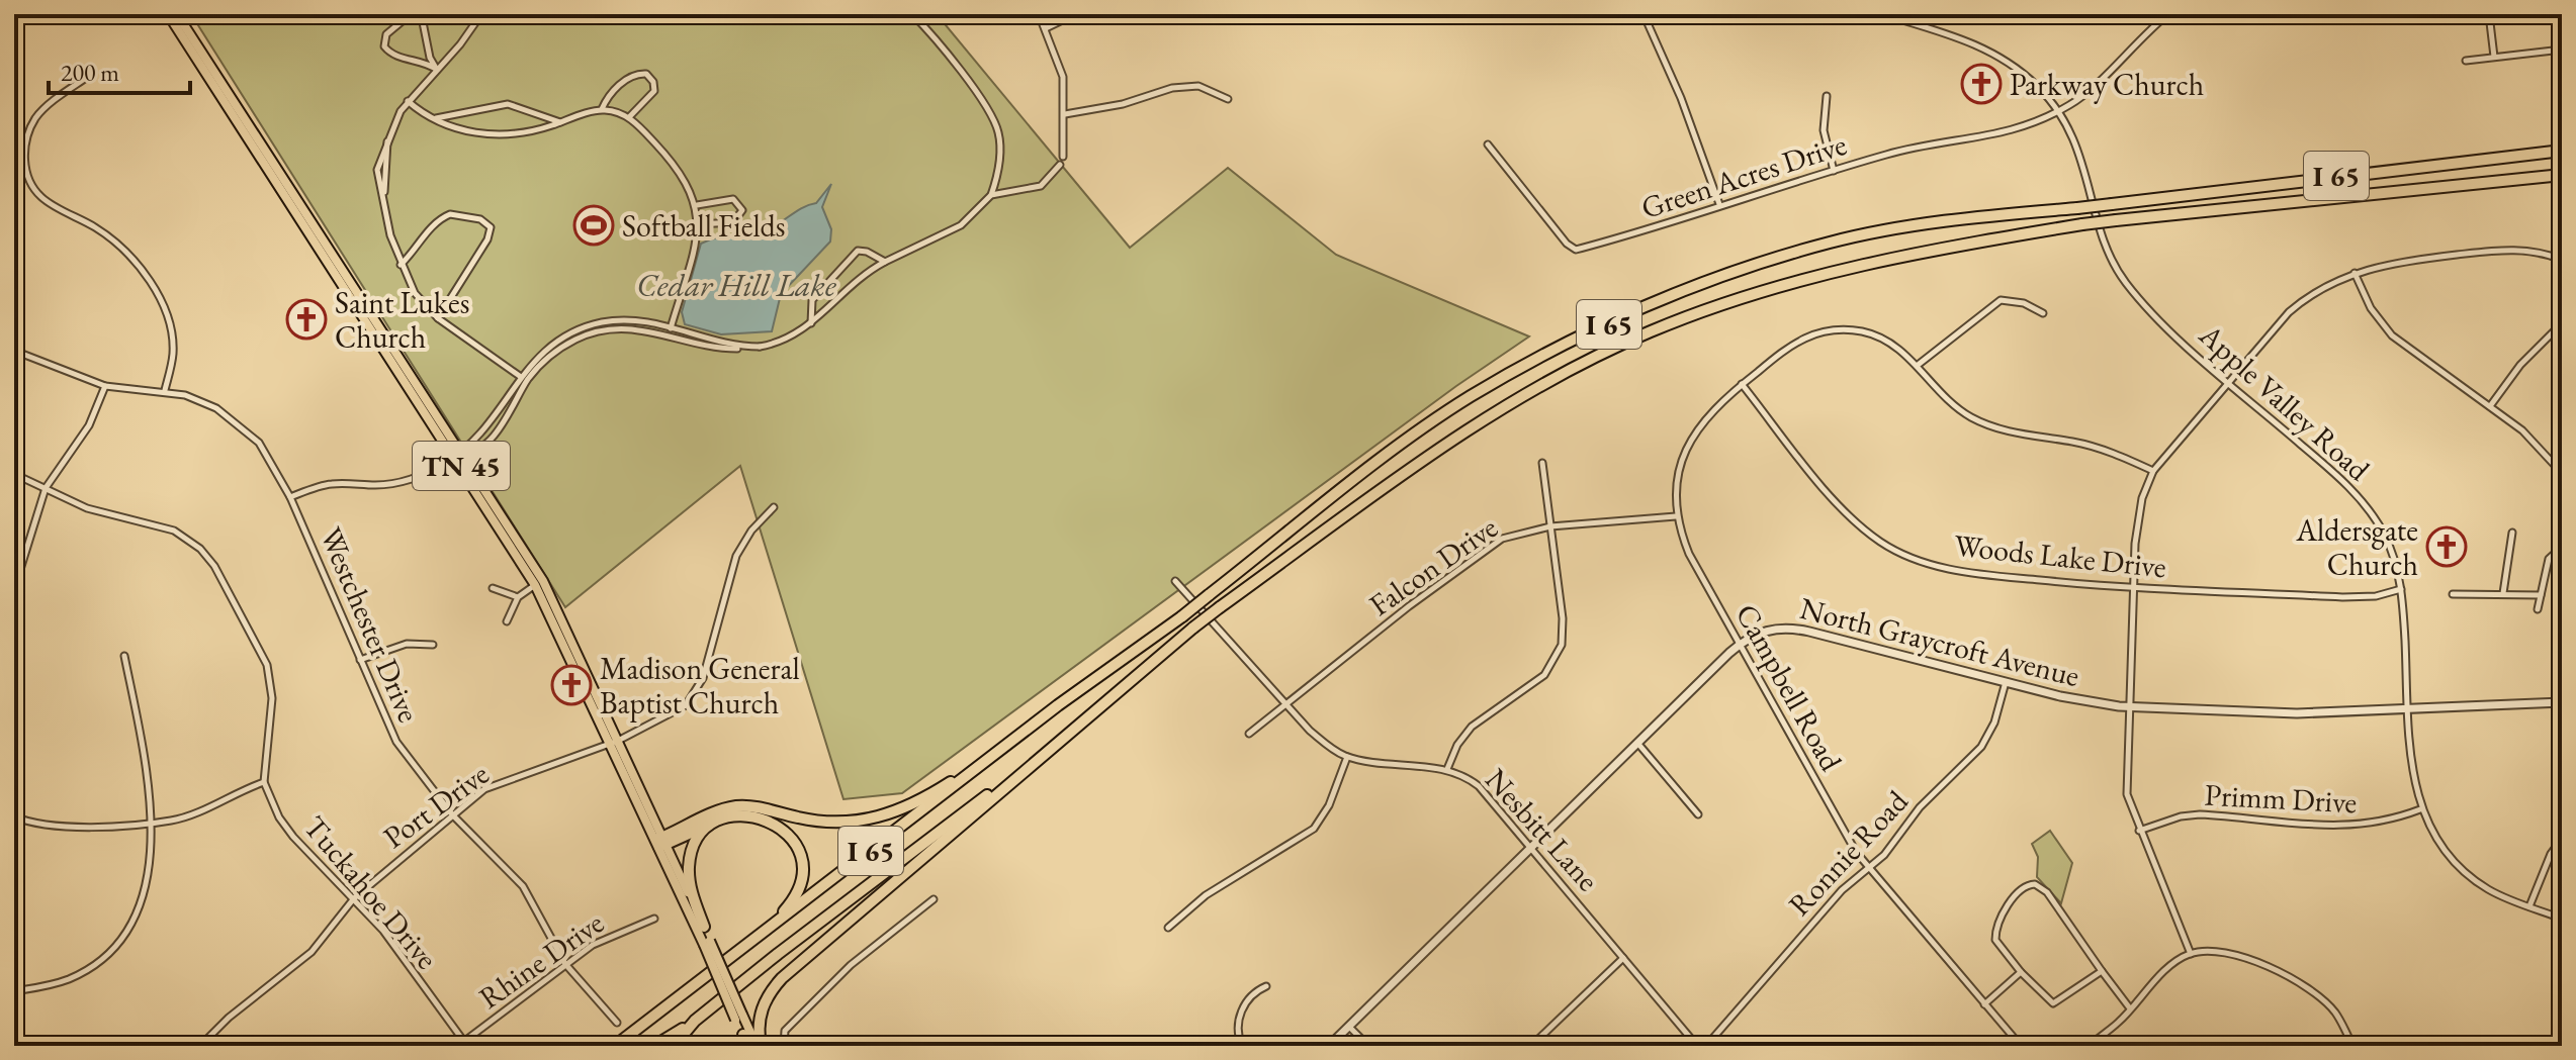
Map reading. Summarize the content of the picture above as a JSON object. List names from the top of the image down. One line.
{"streets":{"highway":["I 65"],"main road":["TN 45"],"street":["Green Acres Drive","Apple Valley Road","Woods Lake Drive","Falcon Drive","Westchester Drive","North Graycroft Avenue","Campbell Road","Primm Drive","Port Drive","Nesbitt Lane","Ronnie Road","Tuckahoe Drive","Rhine Drive"]},"crossings":[["Green Acres Drive","Apple Valley Road"],["Apple Valley Road","Woods Lake Drive"],["Apple Valley Road","North Graycroft Avenue"],["Apple Valley Road","Primm Drive"],["TN 45","Port Drive"],["Woods Lake Drive","Campbell Road"],["Falcon Drive","Campbell Road"],["Falcon Drive","Nesbitt Lane"],["Westchester Drive","Port Drive"],["Westchester Drive","Rhine Drive"],["North Graycroft Avenue","Campbell Road"],["North Graycroft Avenue","Nesbitt Lane"],["North Graycroft Avenue","Ronnie Road"],["Campbell Road","Ronnie Road"],["Port Drive","Tuckahoe Drive"],["Tuckahoe Drive","Rhine Drive"]],"water":["Cedar Hill Lake"],"places":{"church":["Parkway Church","Saint Lukes Church","Aldersgate Church","Madison General Baptist Church"],"sports":["Softball Fields"]},"scale_bar":"200 m"}
